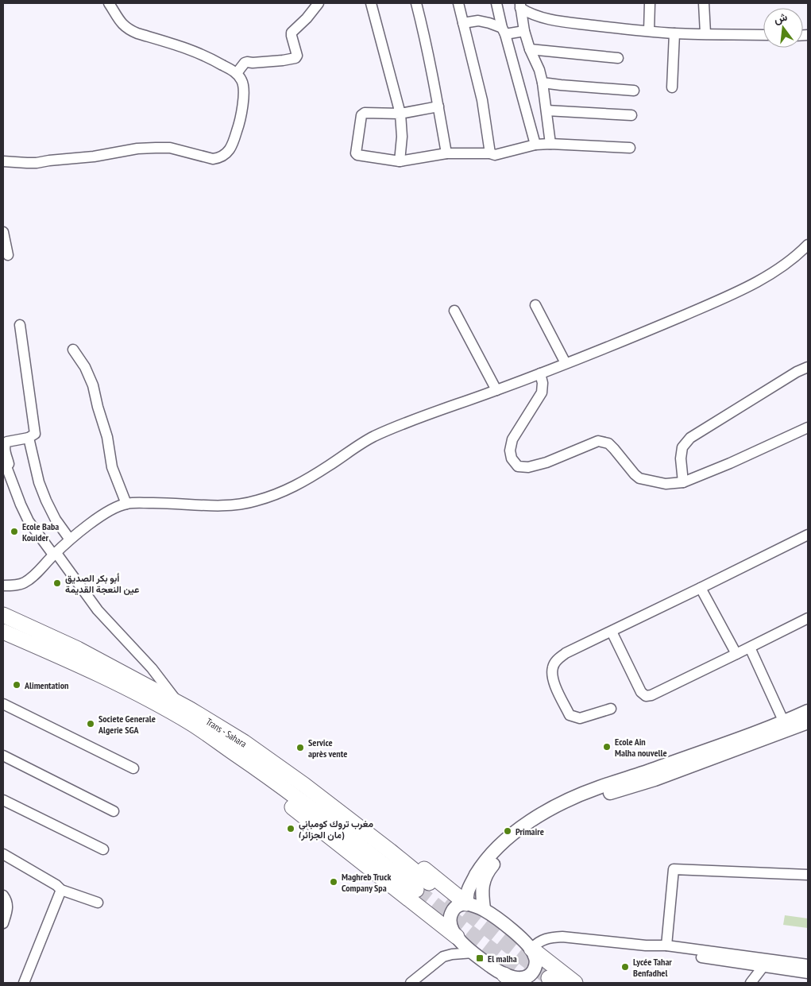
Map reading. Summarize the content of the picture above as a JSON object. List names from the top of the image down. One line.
{"streets":{"highway":["Trans - Sahara"]},"places":{"other":["Ecole Baba Kouider","أبو بكر الصديق عين النعجة القديمة","Alimentation","Societe Generale Algerie SGA","Ecole Ain Malha nouvelle","Service après vente","مغرب تروك كومباني (مان الجزائر)","Primaire","Maghreb Truck Company Spa","Lycée Tahar Benfadhel"],"transit":["El malha"]},"north":"top"}
